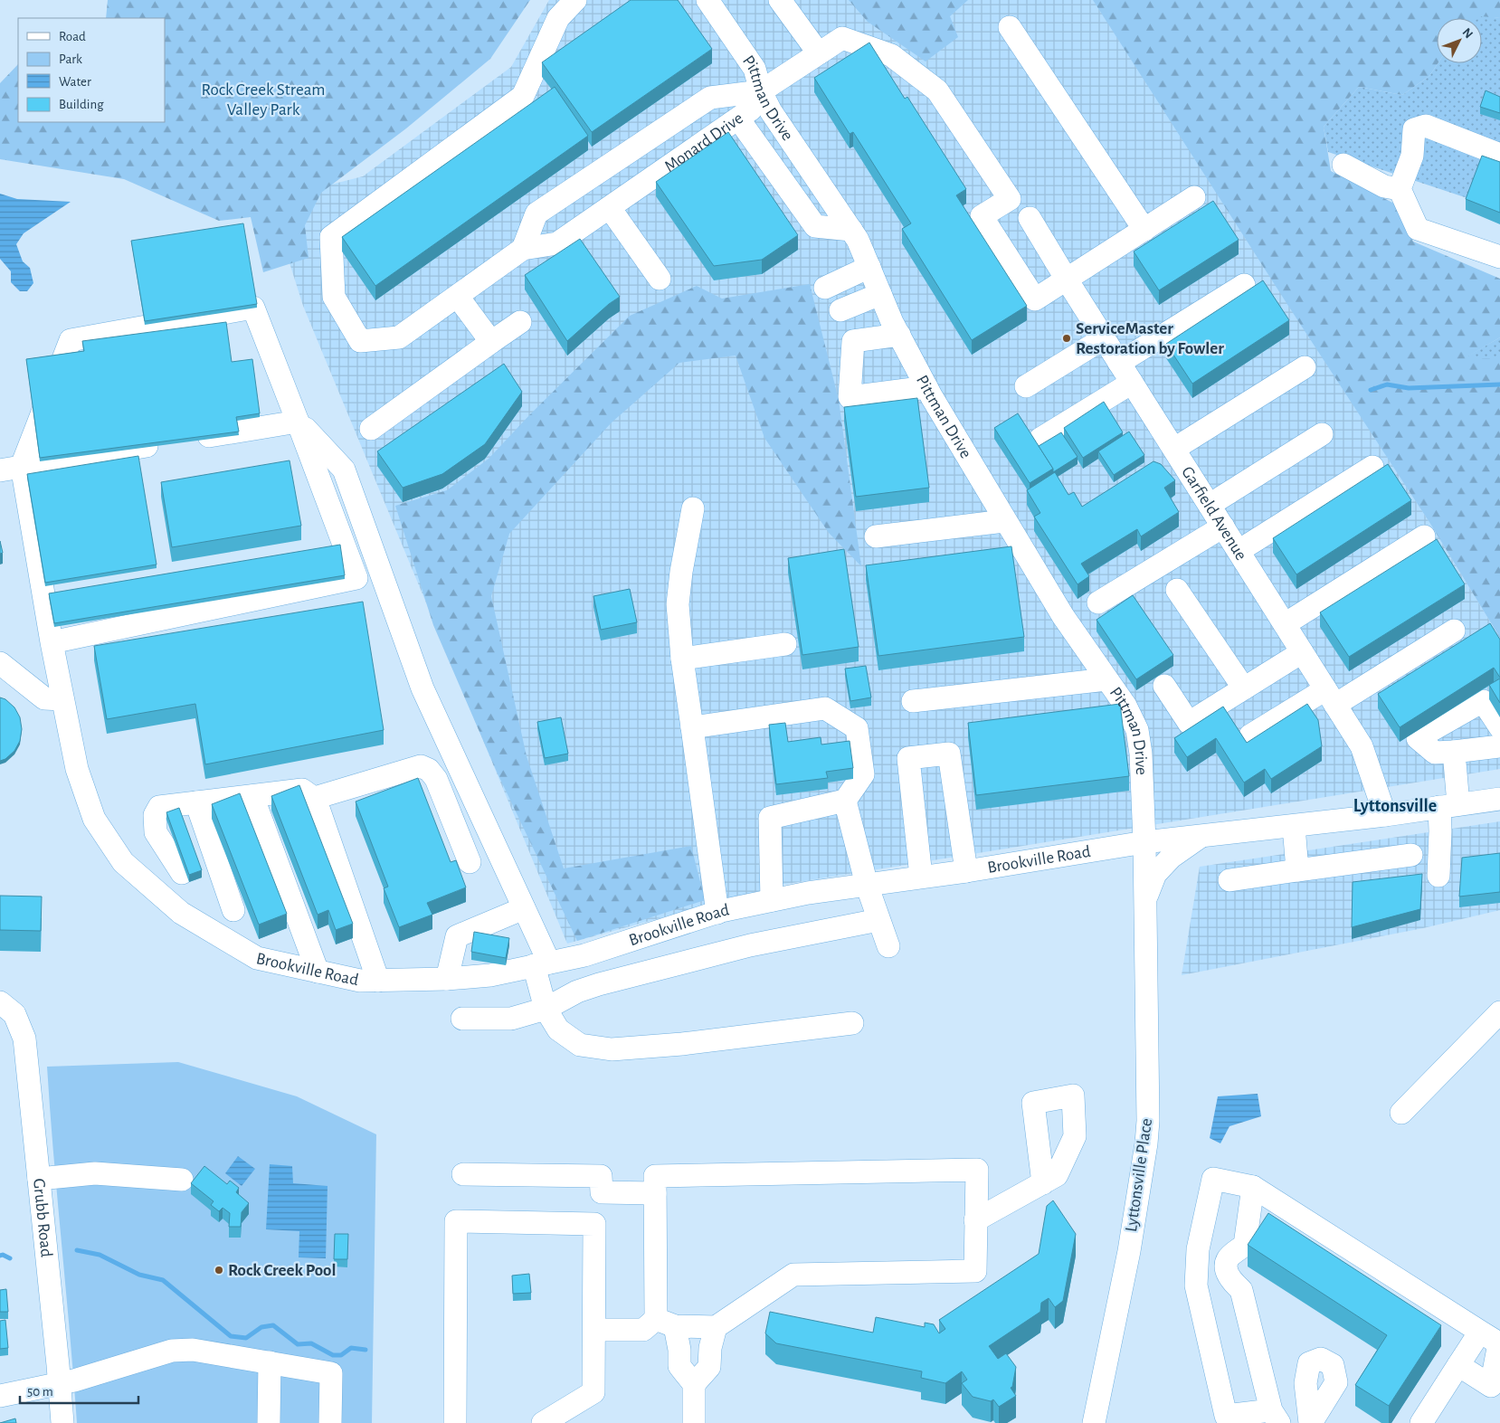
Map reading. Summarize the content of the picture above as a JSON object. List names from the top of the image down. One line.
{"streets":{"street":["Pittman Drive","Monard Drive","Garfield Avenue","Brookville Road","Lyttonsville Place","Grubb Road"]},"crossings":[["Pittman Drive","Monard Drive"],["Pittman Drive","Brookville Road"],["Pittman Drive","Lyttonsville Place"],["Garfield Avenue","Brookville Road"],["Brookville Road","Lyttonsville Place"]],"districts":["Lyttonsville"],"parks":["Rock Creek Stream Valley Park"],"places":["ServiceMaster Restoration by Fowler","Rock Creek Pool"],"legend":["Road","Park","Water","Building"],"scale_bar":"50 m","north":"top right"}
